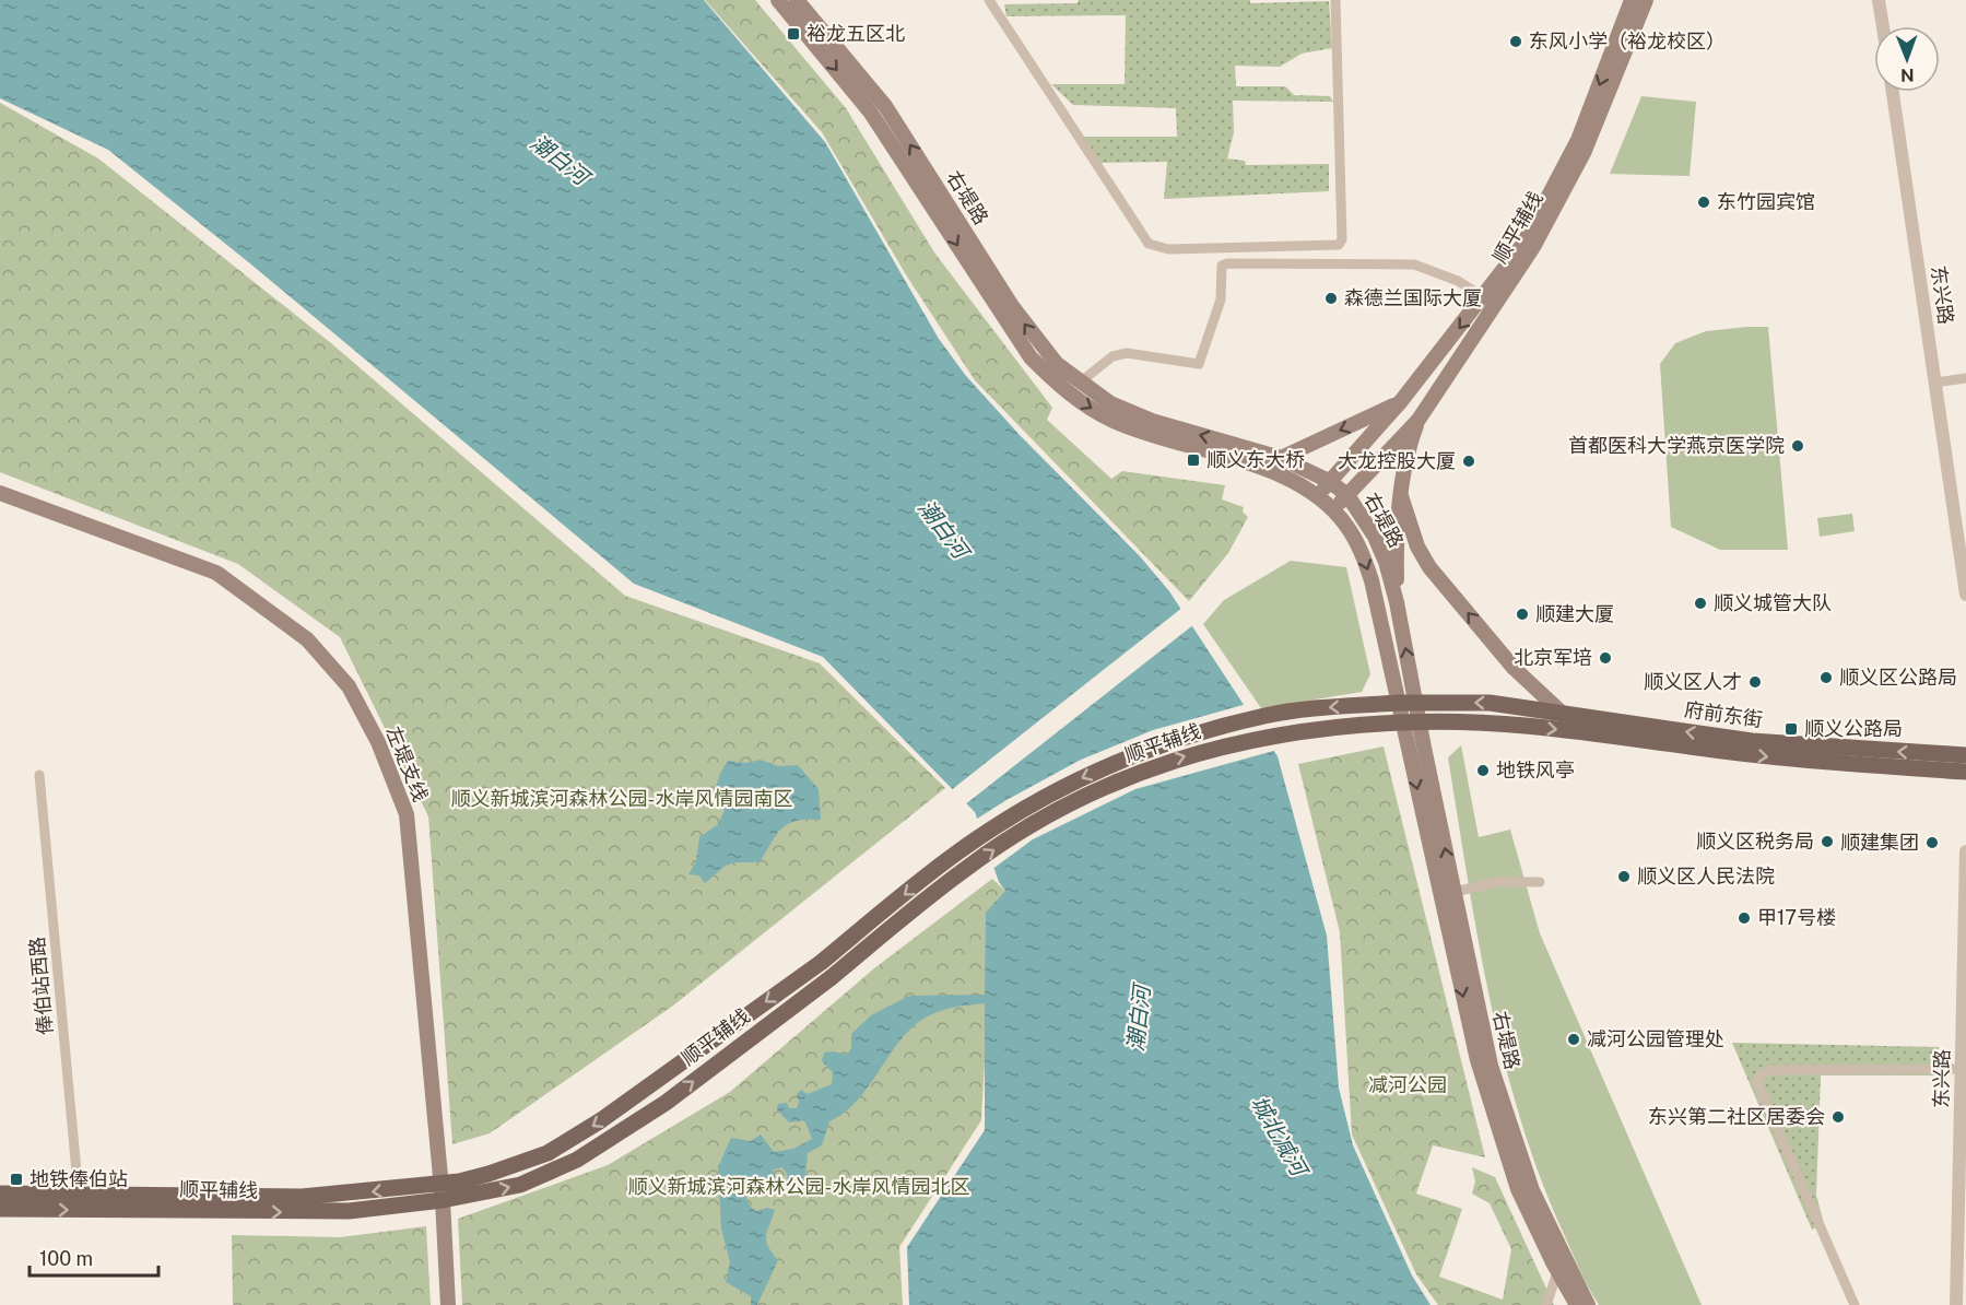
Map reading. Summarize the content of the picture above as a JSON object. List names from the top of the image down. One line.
{"streets":{"main road":["右堤路","顺平辅线","府前东街","左堤支线"],"street":["东兴路","俸伯站西路"]},"crossings":[["右堤路","顺平辅线"],["右堤路","府前东街"],["顺平辅线","府前东街"],["顺平辅线","左堤支线"],["顺平辅线","俸伯站西路"]],"water":["潮白河","城北减河"],"parks":["顺义新城滨河森林公园-水岸风情园南区","减河公园","顺义新城滨河森林公园-水岸风情园北区"],"places":{"transit":["裕龙五区北","顺义东大桥","顺义公路局","地铁俸伯站"],"other":["东风小学（裕龙校区）","东竹园宾馆","森德兰国际大厦","首都医科大学燕京医学院","大龙控股大厦","顺义城管大队","顺建大厦","北京军培","顺义区公路局","顺义区人才","地铁风亭","顺义区税务局","顺建集团","顺义区人民法院","甲17号楼","减河公园管理处","东兴第二社区居委会"]},"scale_bar":"100 m","north":"bottom"}
